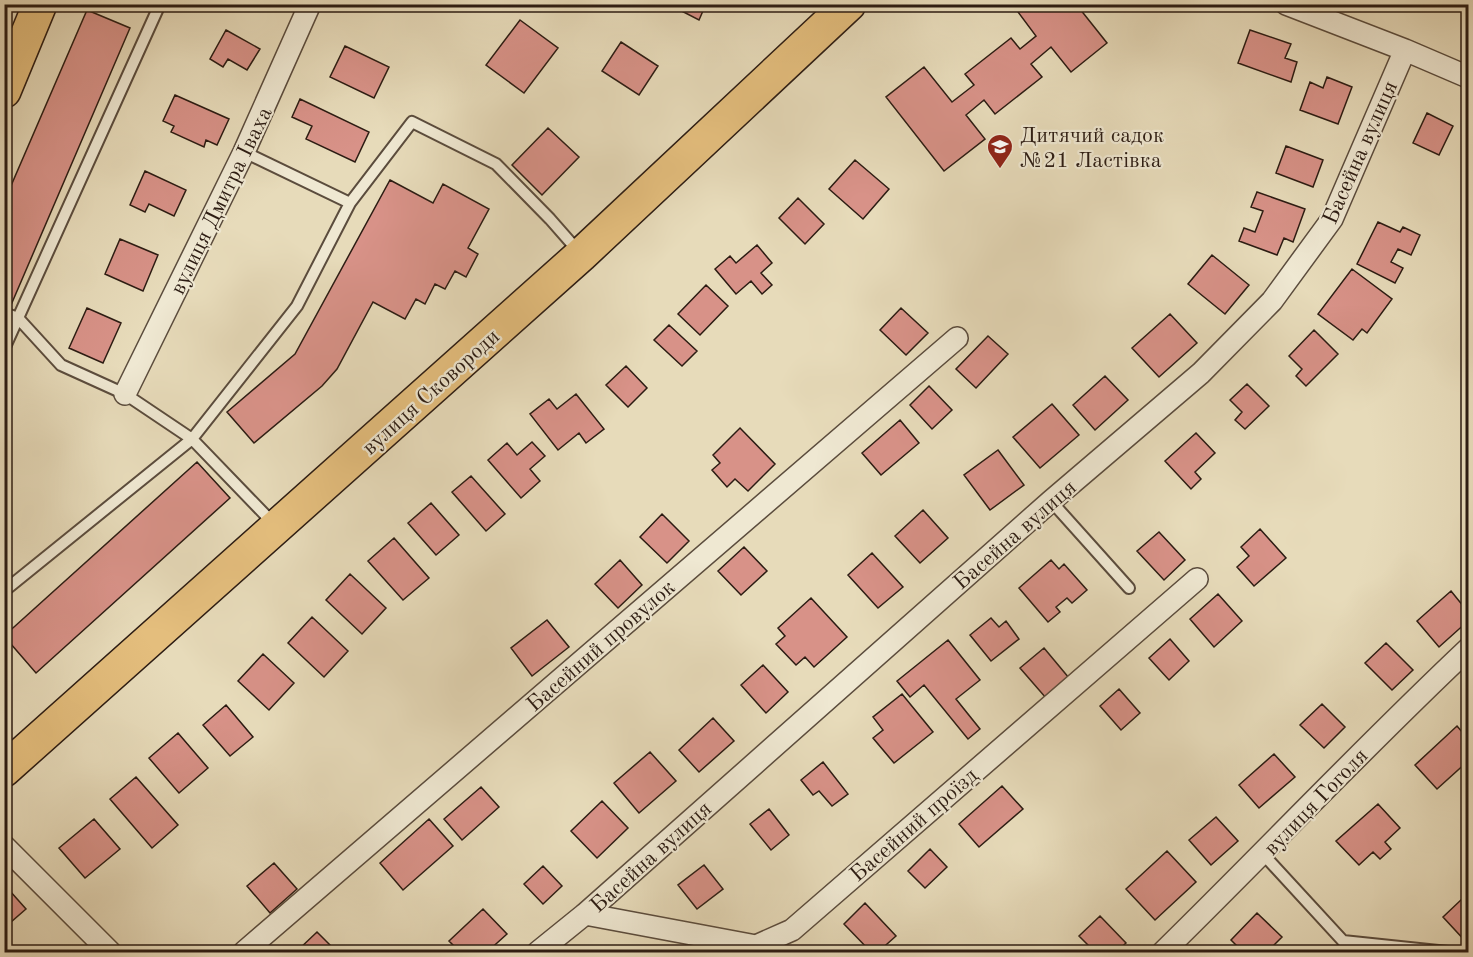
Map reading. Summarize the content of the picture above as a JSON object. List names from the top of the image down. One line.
{"streets":{"main road":["вулиця Сковороди"],"street":["Басейна вулиця","вулиця Дмитра Іваха","Басейний провулок","вулиця Гоголя","Басейний проїзд"]},"crossings":[["Басейна вулиця","Басейний проїзд"]],"places":{"school or university":["Дитячий садок №21 Ластівка"]}}
